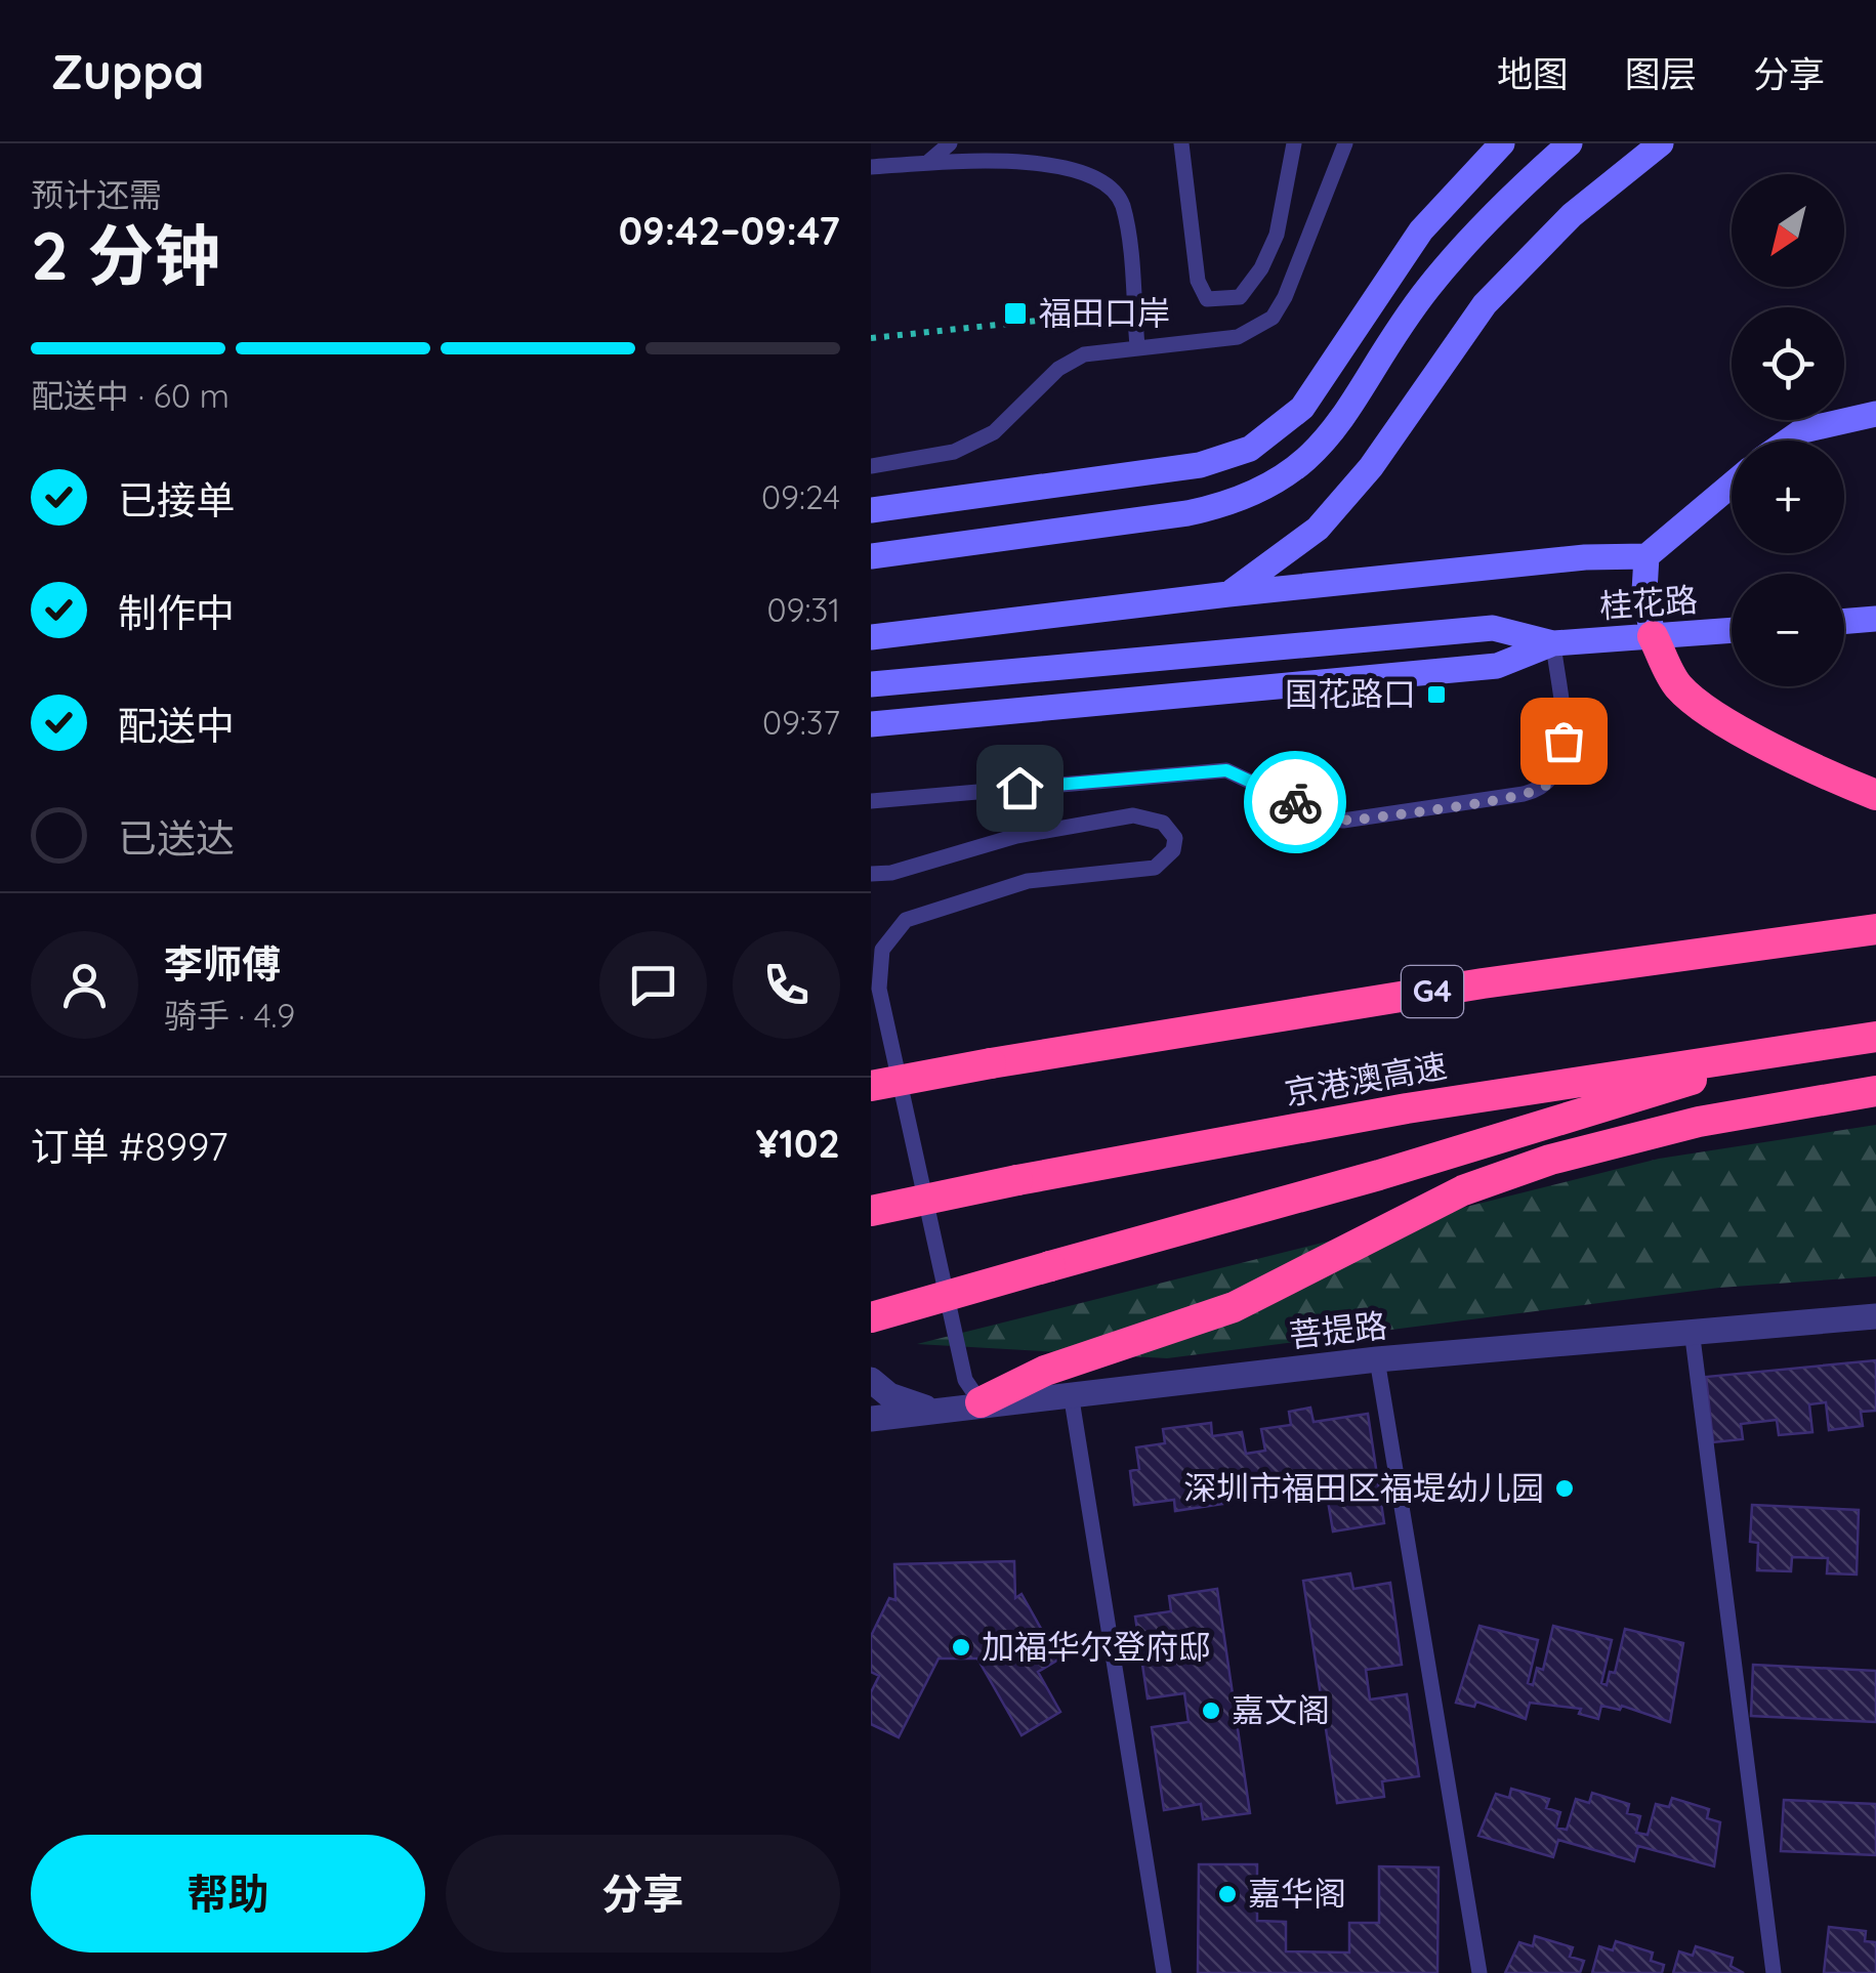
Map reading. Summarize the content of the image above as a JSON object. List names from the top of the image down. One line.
{"streets":{"highway":["G4","京港澳高速"],"main road":["桂花路"],"street":["菩提路"]},"places":{"transit":["福田口岸","国花路口"],"other":["深圳市福田区福堤幼儿园","加福华尔登府邸","嘉文阁","嘉华阁"]},"north":"bottom left","page":{"header":"Zuppa","nav":["地图","图层","分享"],"heading":["2 分钟","预计还需","09:42–09:47"],"panel":["李师傅","骑手 · 4.9","订单 #8997","¥102"],"map_buttons":["+","−"],"bar":"配送中 · 60 m","list":[["已接单","09:24"],["制作中","09:31"],["配送中","09:37"],"已送达"],"buttons":["帮助","分享"]}}
